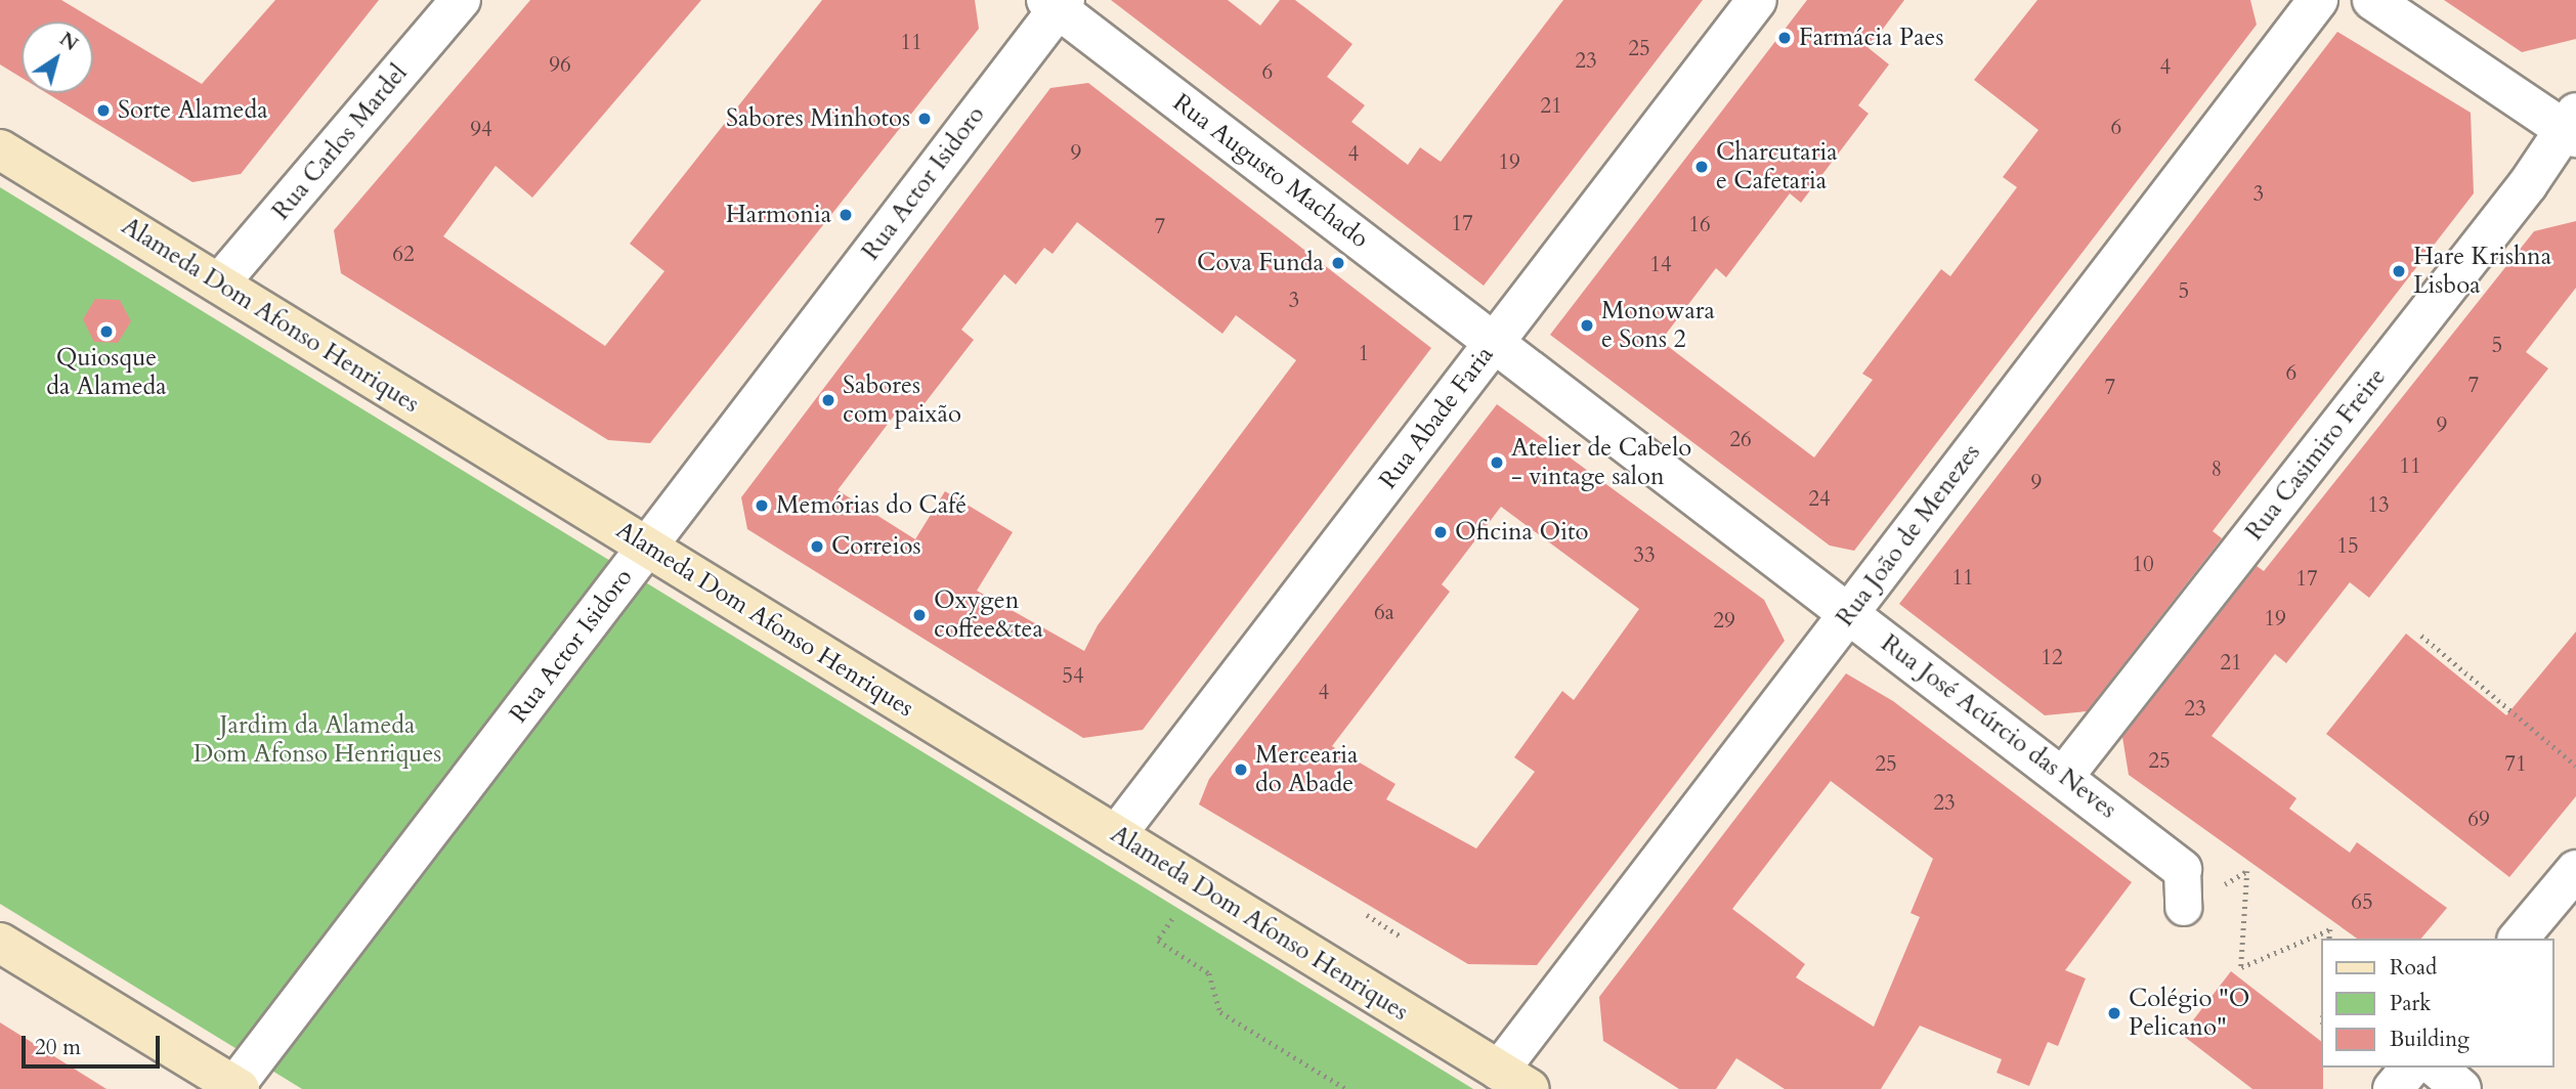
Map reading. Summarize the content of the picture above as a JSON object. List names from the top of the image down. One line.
{"streets":{"main road":["Alameda Dom Afonso Henriques"],"street":["Rua Carlos Mardel","Rua Augusto Machado","Rua Actor Isidoro","Rua Abade Faria","Rua Casimiro Freire","Rua João de Menezes","Rua José Acúrcio das Neves"]},"crossings":[["Rua Carlos Mardel","Alameda Dom Afonso Henriques"],["Rua Augusto Machado","Rua Actor Isidoro"],["Rua Augusto Machado","Rua Abade Faria"],["Rua Augusto Machado","Rua José Acúrcio das Neves"],["Rua Actor Isidoro","Alameda Dom Afonso Henriques"],["Alameda Dom Afonso Henriques","Rua Abade Faria"],["Alameda Dom Afonso Henriques","Rua João de Menezes"],["Rua Abade Faria","Rua José Acúrcio das Neves"],["Rua Casimiro Freire","Rua José Acúrcio das Neves"],["Rua João de Menezes","Rua José Acúrcio das Neves"]],"parks":["Jardim da Alameda Dom Afonso Henriques"],"places":["Farmácia Paes","Sorte Alameda","Sabores Minhotos","Charcutaria e Cafetaria","Harmonia","Cova Funda","Hare Krishna Lisboa","Monowara e Sons 2","Quiosque da Alameda","Sabores com paixão","Atelier de Cabelo - vintage salon","Memórias do Café","Oficina Oito","Correios","Oxygen coffee&tea","Mercearia do Abade","Colégio \"O Pelicano\""],"house_numbers":["11","25","23","96","4","6","21","6","94","9","4","19","3","17","16","7","62","14","5","3","5","1","6","7","7","9","26","11","8","9","24","13","15","33","10","11","17","6a","19","29","12","21","54","4","23","25","25","71","23","69","65"],"legend":["Road","Park","Building"],"scale_bar":"20 m","north":"top right"}
